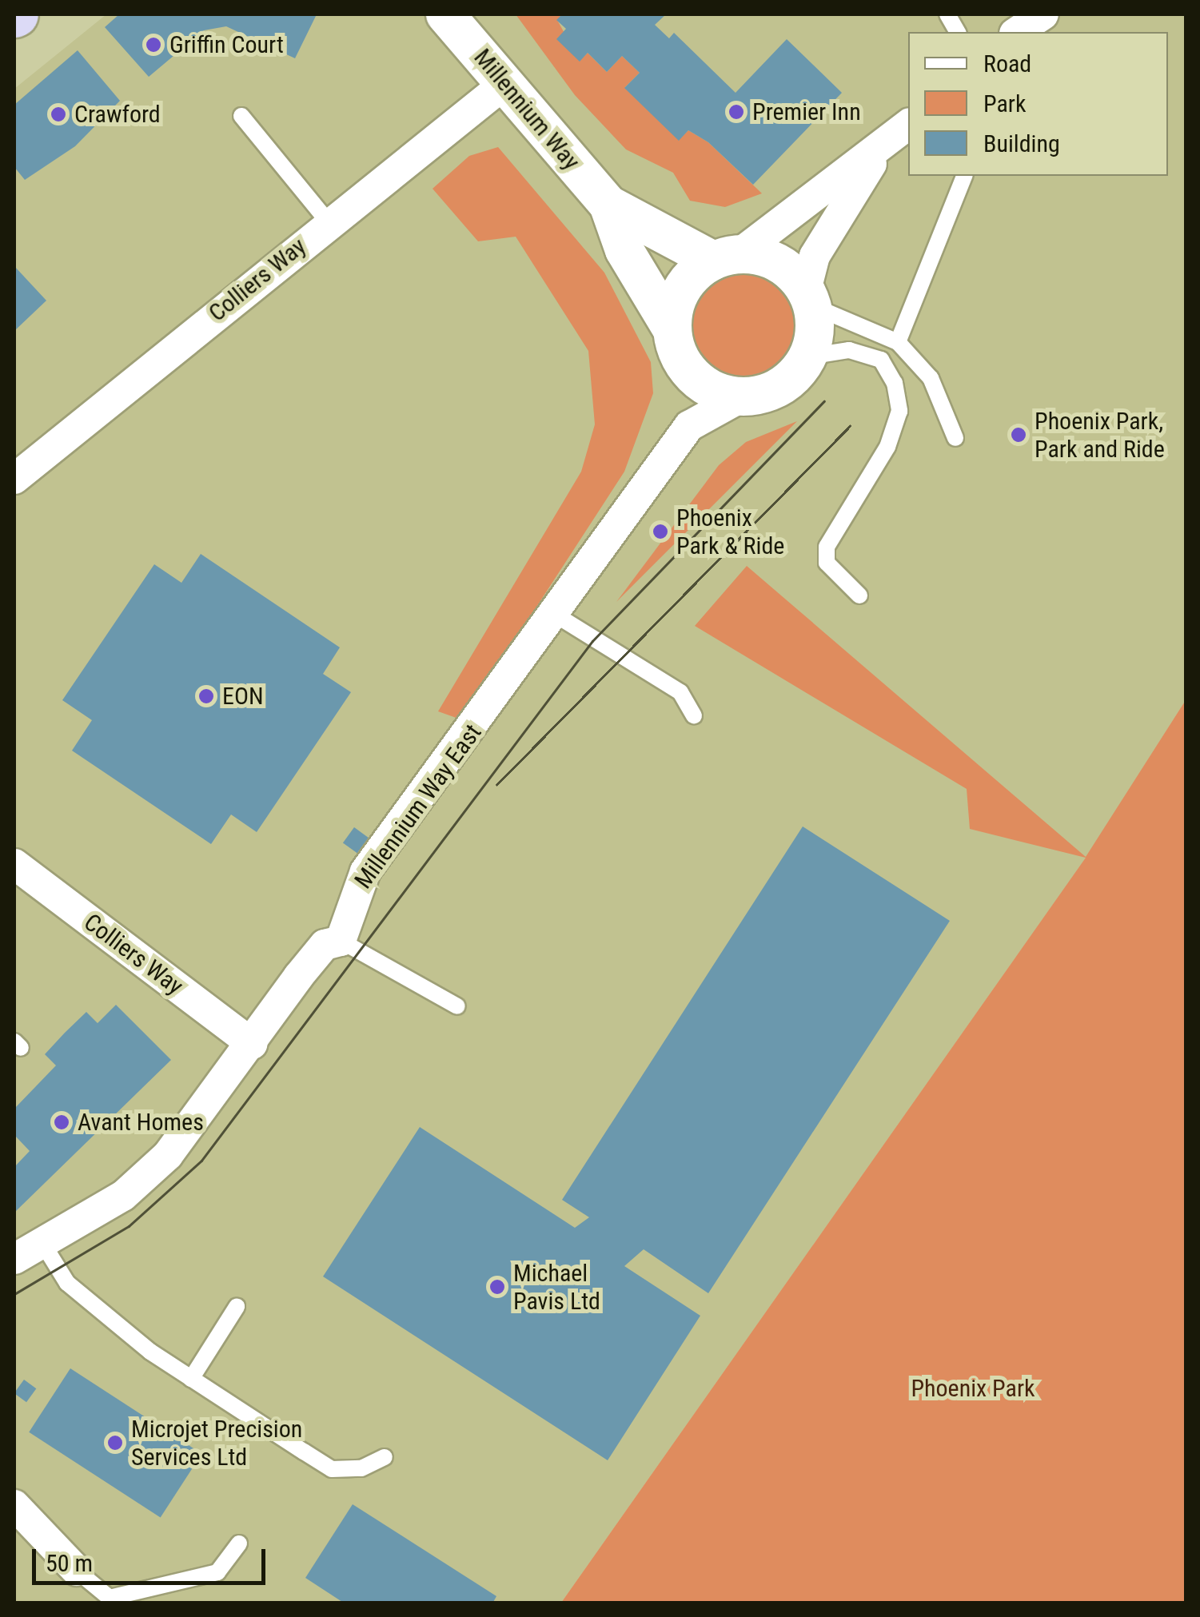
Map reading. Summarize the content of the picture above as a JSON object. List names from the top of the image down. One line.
{"streets":{"street":["Millennium Way","Colliers Way","Millennium Way East"]},"crossings":[["Millennium Way","Colliers Way"],["Millennium Way","Millennium Way East"]],"parks":["Phoenix Park"],"places":["Griffin Court","Premier Inn","Crawford","Phoenix Park, Park and Ride","Phoenix Park & Ride","EON","Avant Homes","Michael Pavis Ltd","Microjet Precision Services Ltd"],"legend":["Road","Park","Building"],"scale_bar":"50 m"}
